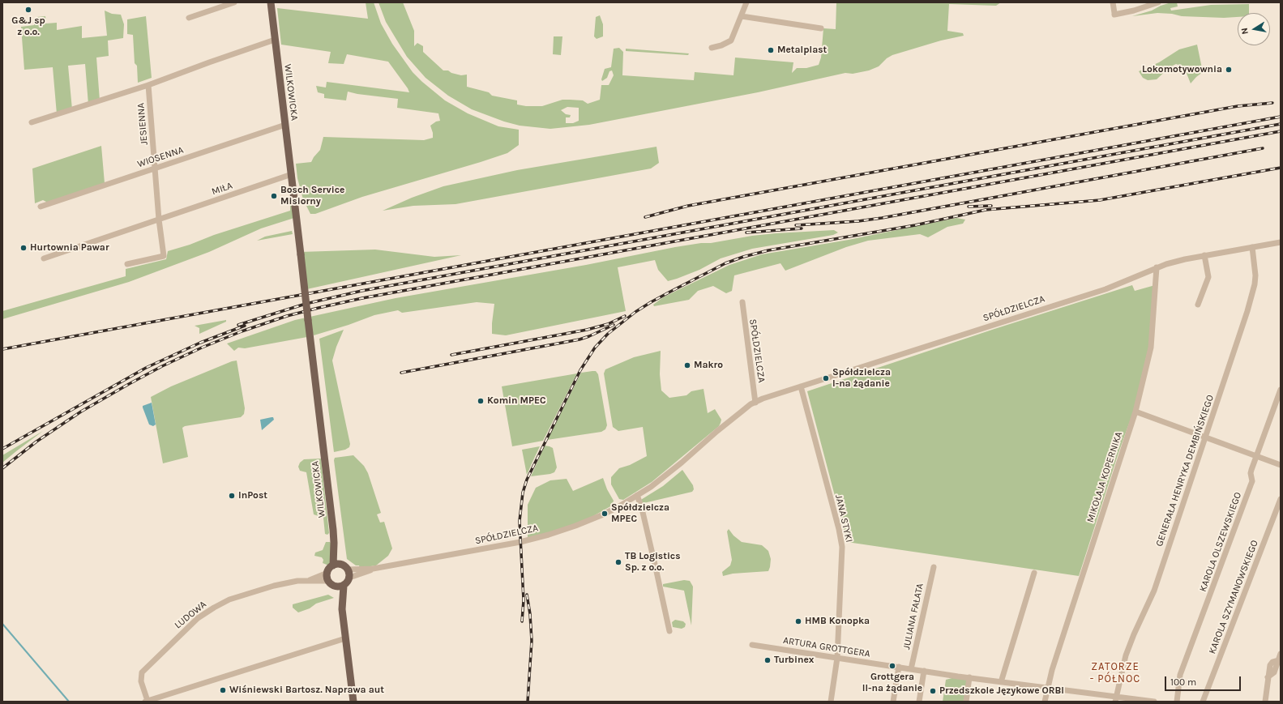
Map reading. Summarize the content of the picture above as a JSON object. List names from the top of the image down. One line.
{"streets":{"main road":["WILKOWICKA"],"street":["JESIENNA","WIOSENNA","MIŁA","SPÓŁDZIELCZA","GENERAŁA HENRYKA DEMBIŃSKIEGO","MIKOŁAJA KOPERNIKA","JANA STYKI","KAROLA OLSZEWSKIEGO","KAROLA SZYMANOWSKIEGO","LUDOWA","JULIANA FAŁATA","ARTURA GROTTGERA"]},"crossings":[["WILKOWICKA","JESIENNA"],["WILKOWICKA","WIOSENNA"],["WILKOWICKA","MIŁA"],["WILKOWICKA","SPÓŁDZIELCZA"],["WILKOWICKA","LUDOWA"],["JESIENNA","WIOSENNA"],["JESIENNA","MIŁA"],["SPÓŁDZIELCZA","GENERAŁA HENRYKA DEMBIŃSKIEGO"],["SPÓŁDZIELCZA","MIKOŁAJA KOPERNIKA"],["SPÓŁDZIELCZA","JANA STYKI"],["SPÓŁDZIELCZA","LUDOWA"],["GENERAŁA HENRYKA DEMBIŃSKIEGO","ARTURA GROTTGERA"],["MIKOŁAJA KOPERNIKA","ARTURA GROTTGERA"],["JANA STYKI","ARTURA GROTTGERA"],["JULIANA FAŁATA","ARTURA GROTTGERA"]],"districts":["ZATORZE - PÓŁNOC"],"places":["G&J sp z o.o.","Metalplast","Lokomotywownia","Bosch Service Misiorny","Hurtownia Pawar","Makro","Spółdzielcza I-na żądanie","Komin MPEC","InPost","Spółdzielcza MPEC","TB Logistics Sp. z o.o.","HMB Konopka","Turbinex","Grottgera II-na żądanie","Wiśniewski Bartosz. Naprawa aut","Przedszkole Językowe ORBI"],"scale_bar":"100 m","north":"left"}
